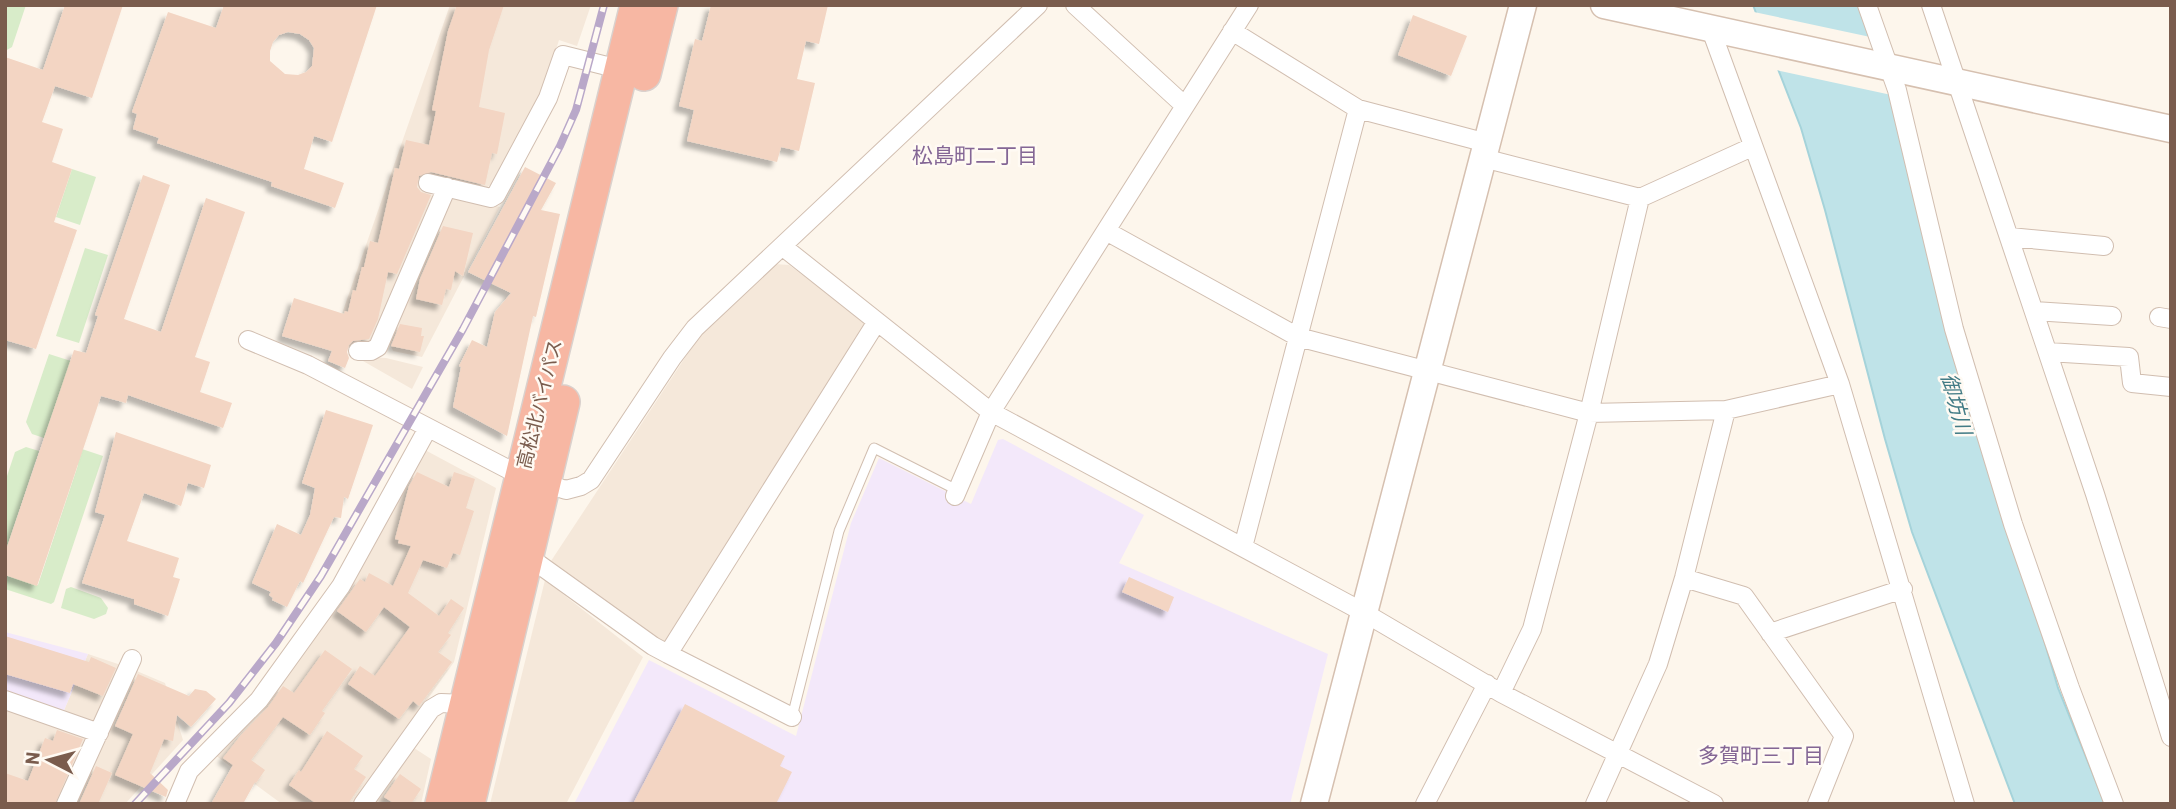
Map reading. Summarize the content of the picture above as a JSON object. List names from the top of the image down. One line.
{"streets":{"highway":["高松北バイパス"]},"districts":["松島町二丁目","多賀町三丁目"],"water":["御坊川"],"north":"left"}
